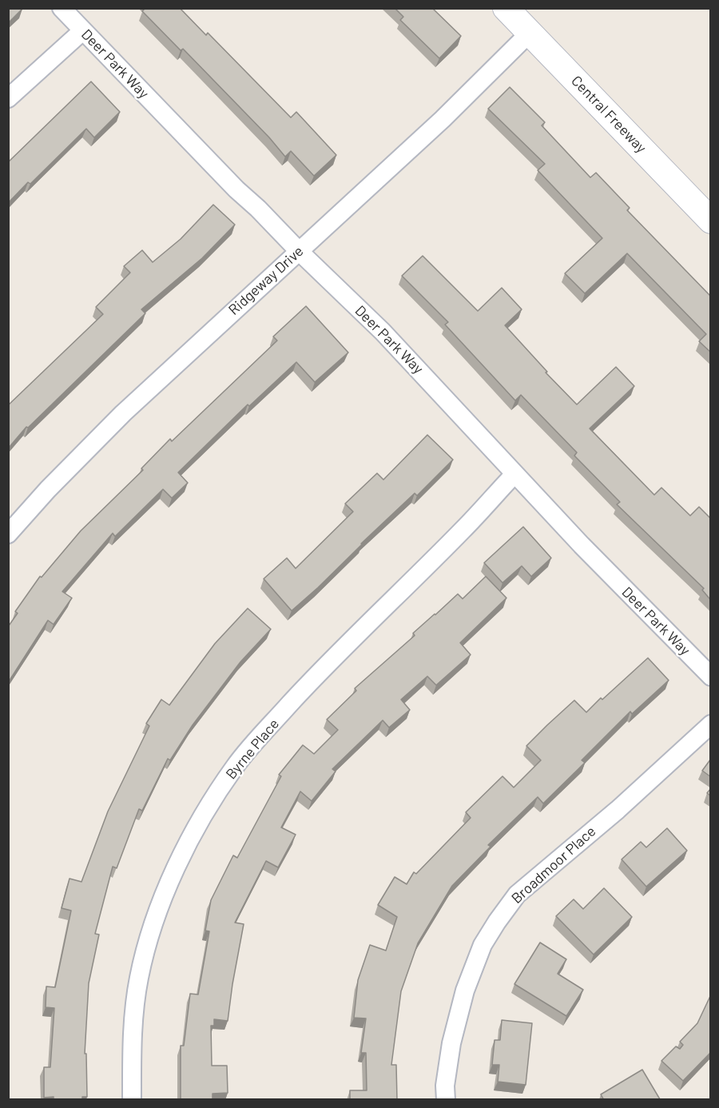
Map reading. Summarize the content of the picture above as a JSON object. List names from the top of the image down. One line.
{"streets":{"main road":["Central Freeway"],"street":["Deer Park Way","Ridgeway Drive","Byrne Place","Broadmoor Place"]},"crossings":[["Deer Park Way","Ridgeway Drive"],["Deer Park Way","Byrne Place"],["Central Freeway","Ridgeway Drive"]]}
